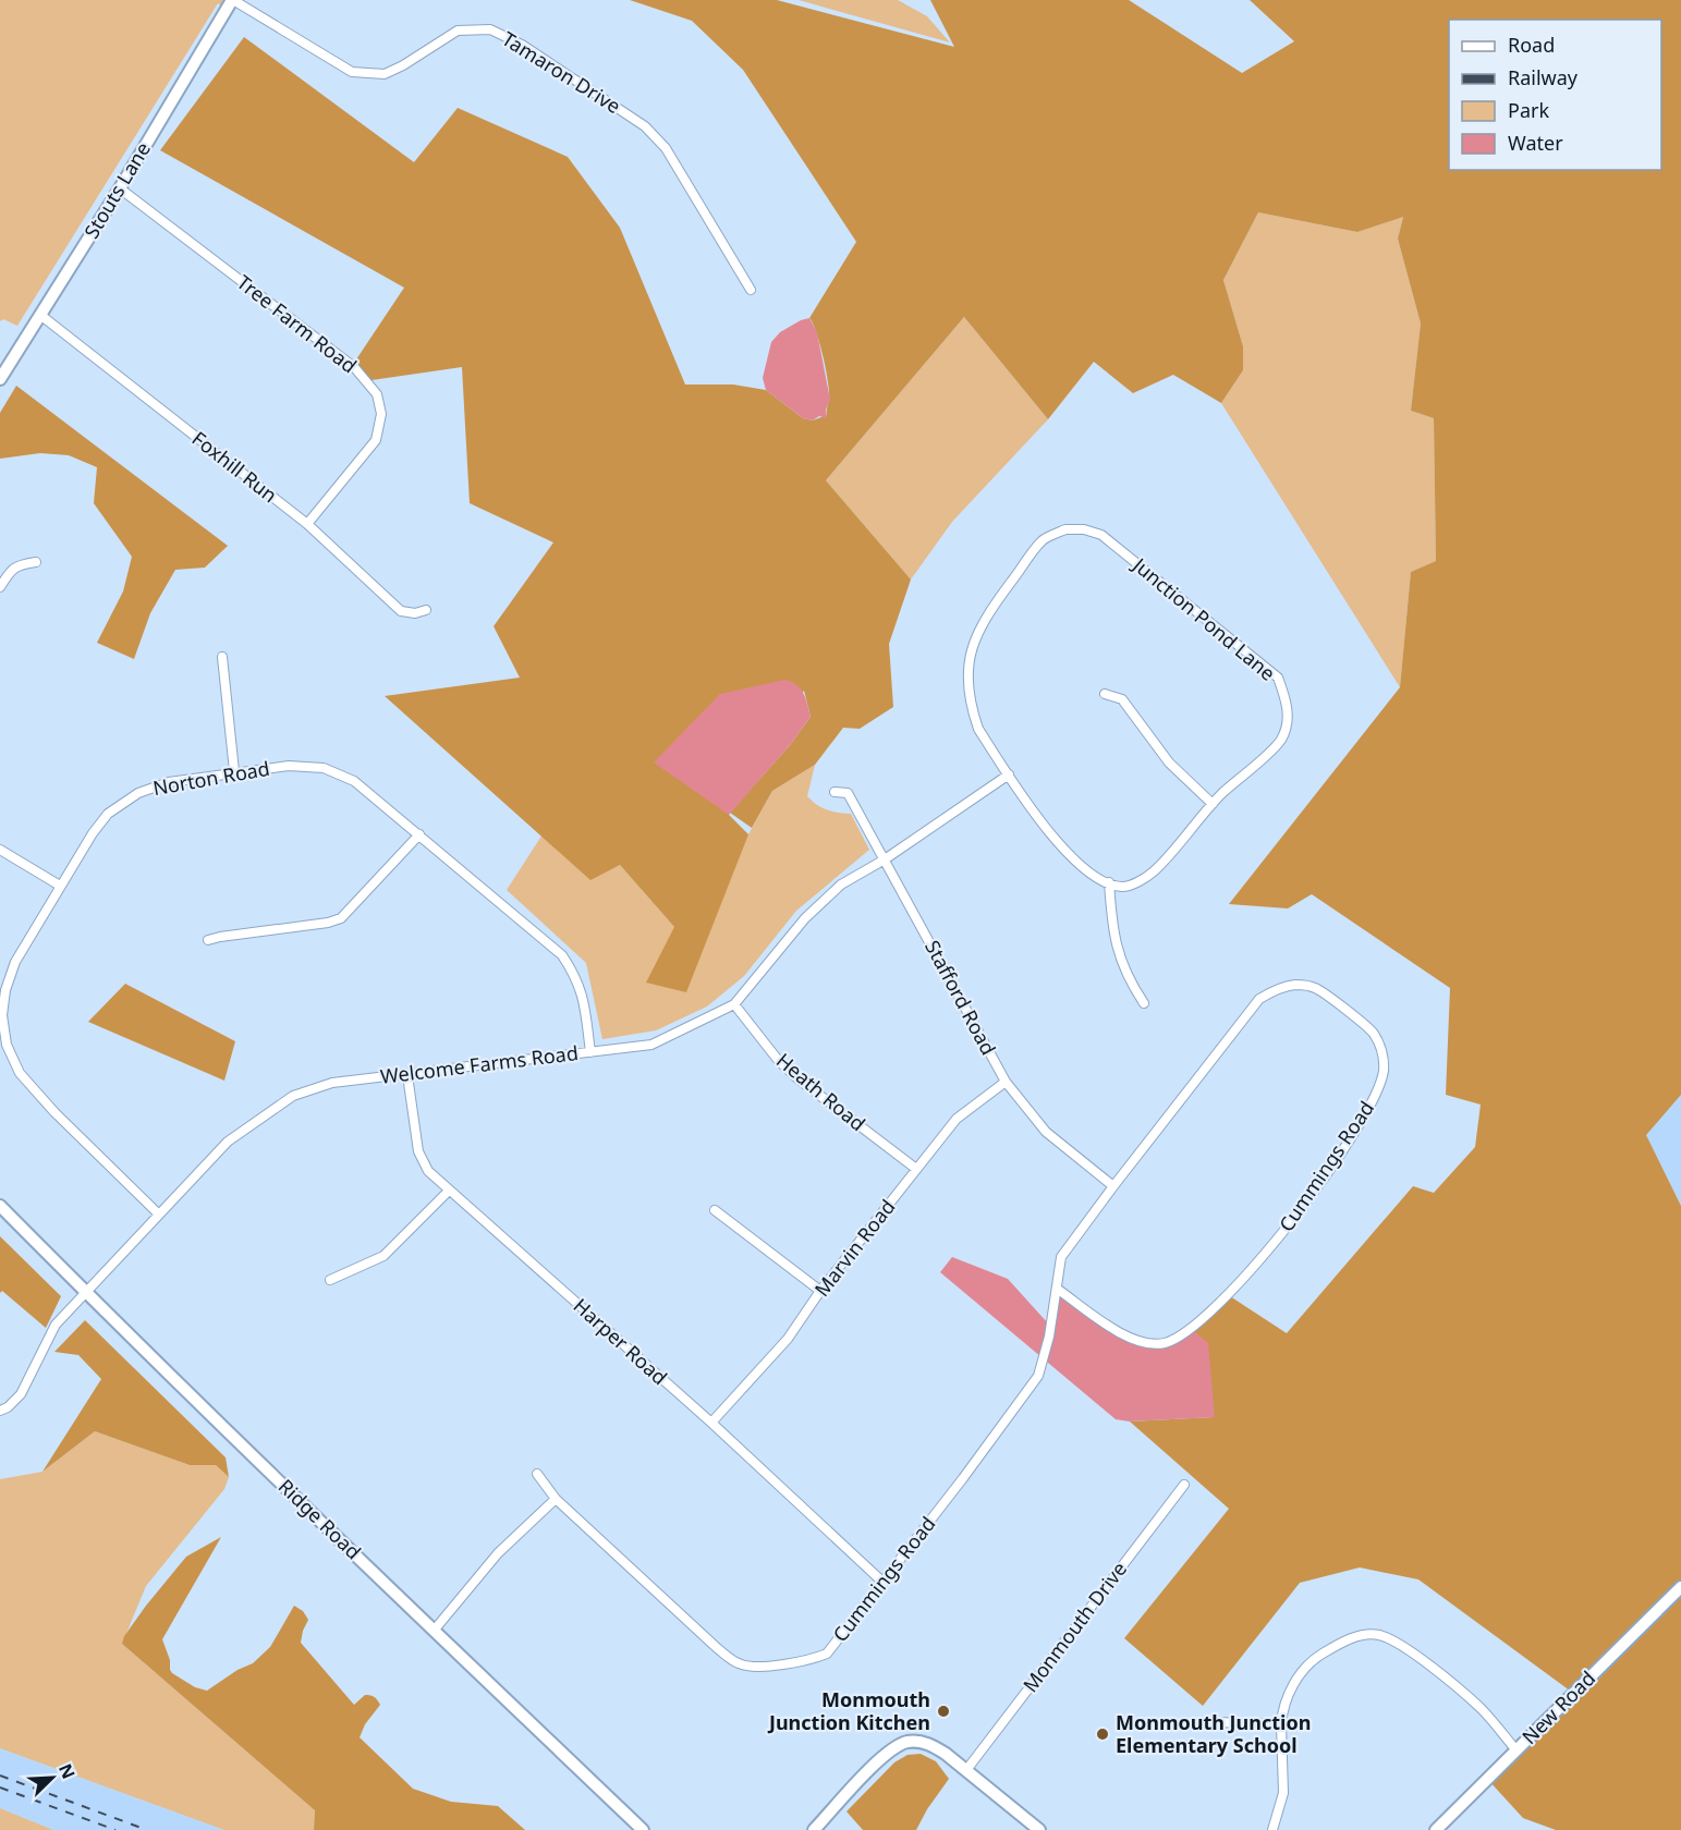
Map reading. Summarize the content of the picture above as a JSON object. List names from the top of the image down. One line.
{"streets":{"street":["Tamaron Drive","Stouts Lane","Tree Farm Road","Foxhill Run","Junction Pond Lane","Norton Road","Stafford Road","Welcome Farms Road","Heath Road","Cummings Road","Marvin Road","Harper Road","Ridge Road","Monmouth Drive","New Road"]},"crossings":[["Tamaron Drive","Stouts Lane"],["Stouts Lane","Tree Farm Road"],["Stouts Lane","Foxhill Run"],["Tree Farm Road","Foxhill Run"],["Norton Road","Welcome Farms Road"],["Stafford Road","Welcome Farms Road"],["Stafford Road","Cummings Road"],["Stafford Road","Marvin Road"],["Welcome Farms Road","Heath Road"],["Welcome Farms Road","Harper Road"],["Welcome Farms Road","Ridge Road"],["Heath Road","Marvin Road"],["Cummings Road","Harper Road"],["Marvin Road","Harper Road"]],"places":["Monmouth Junction Kitchen","Monmouth Junction Elementary School"],"legend":["Road","Railway","Park","Water"],"north":"top right"}
